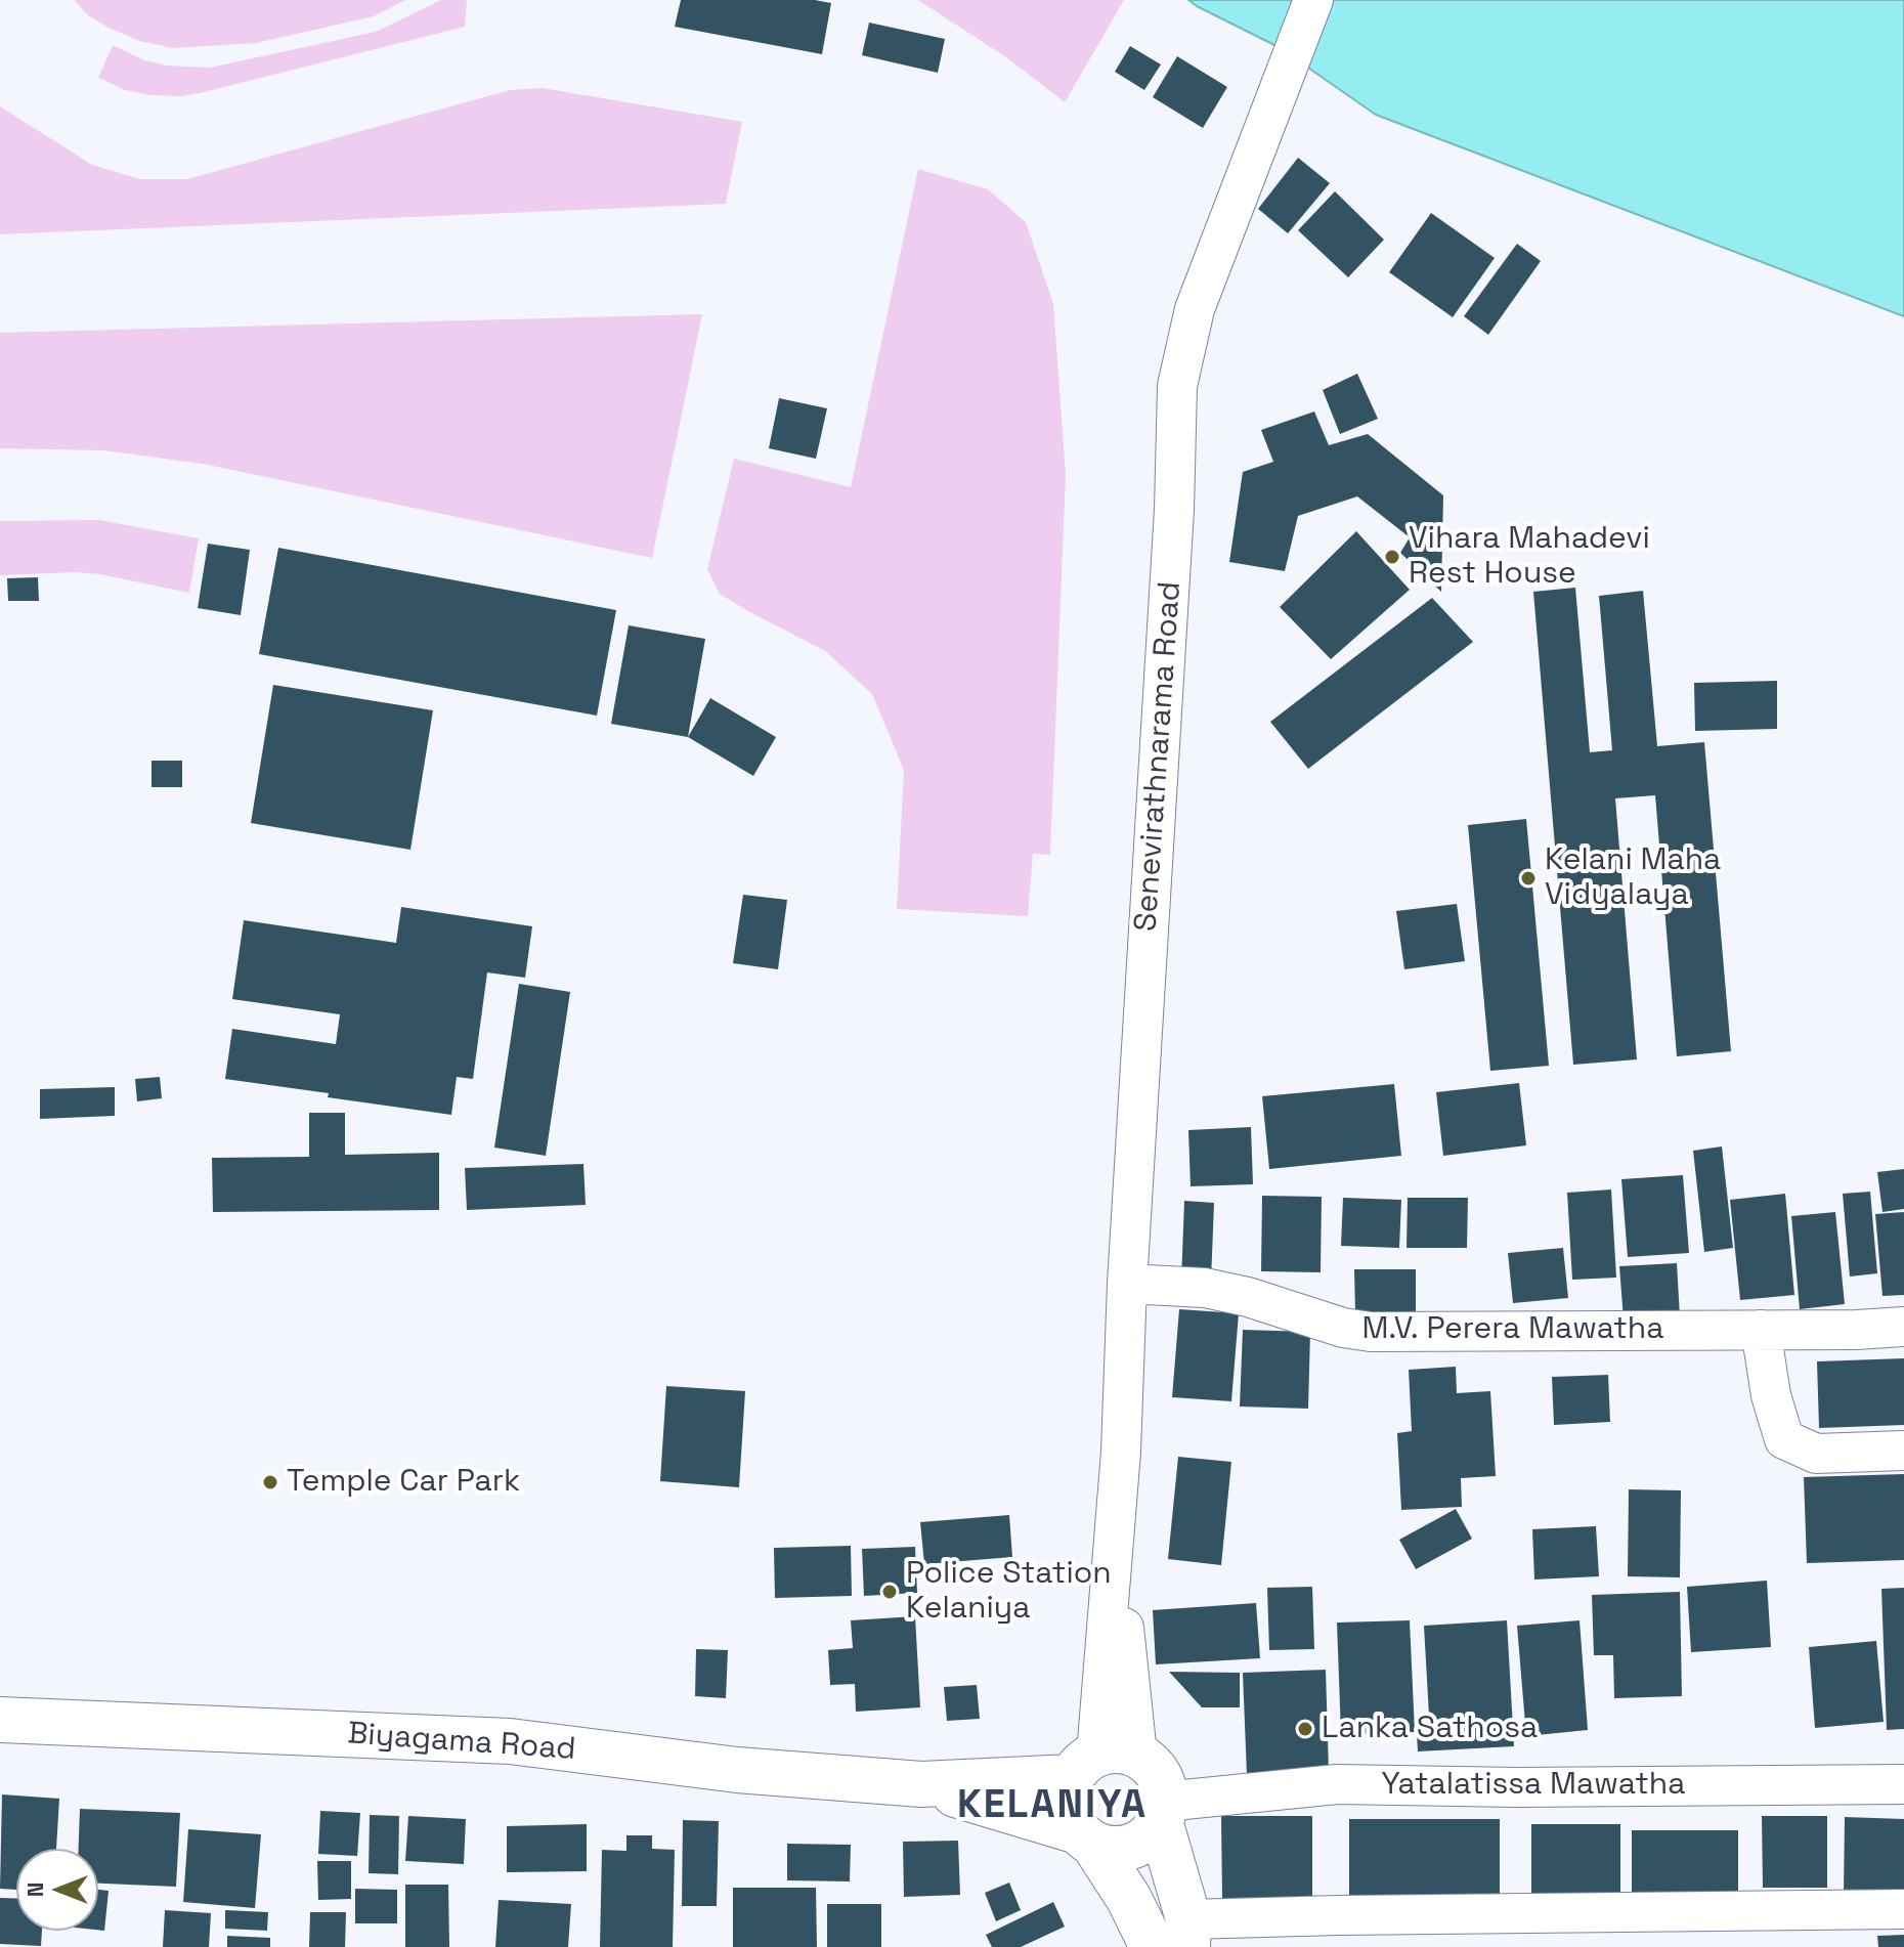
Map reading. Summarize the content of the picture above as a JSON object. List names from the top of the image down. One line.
{"streets":{"main road":["Biyagama Road"],"street":["Senevirathnarama Road","M.V. Perera Mawatha","Yatalatissa Mawatha"]},"crossings":[["Senevirathnarama Road","M.V. Perera Mawatha"],["Senevirathnarama Road","Biyagama Road"],["Senevirathnarama Road","Yatalatissa Mawatha"],["Biyagama Road","Yatalatissa Mawatha"]],"districts":["KELANIYA"],"places":["Vihara Mahadevi Rest House","Kelani Maha Vidyalaya","Temple Car Park","Police Station Kelaniya","Lanka Sathosa"],"north":"left"}
